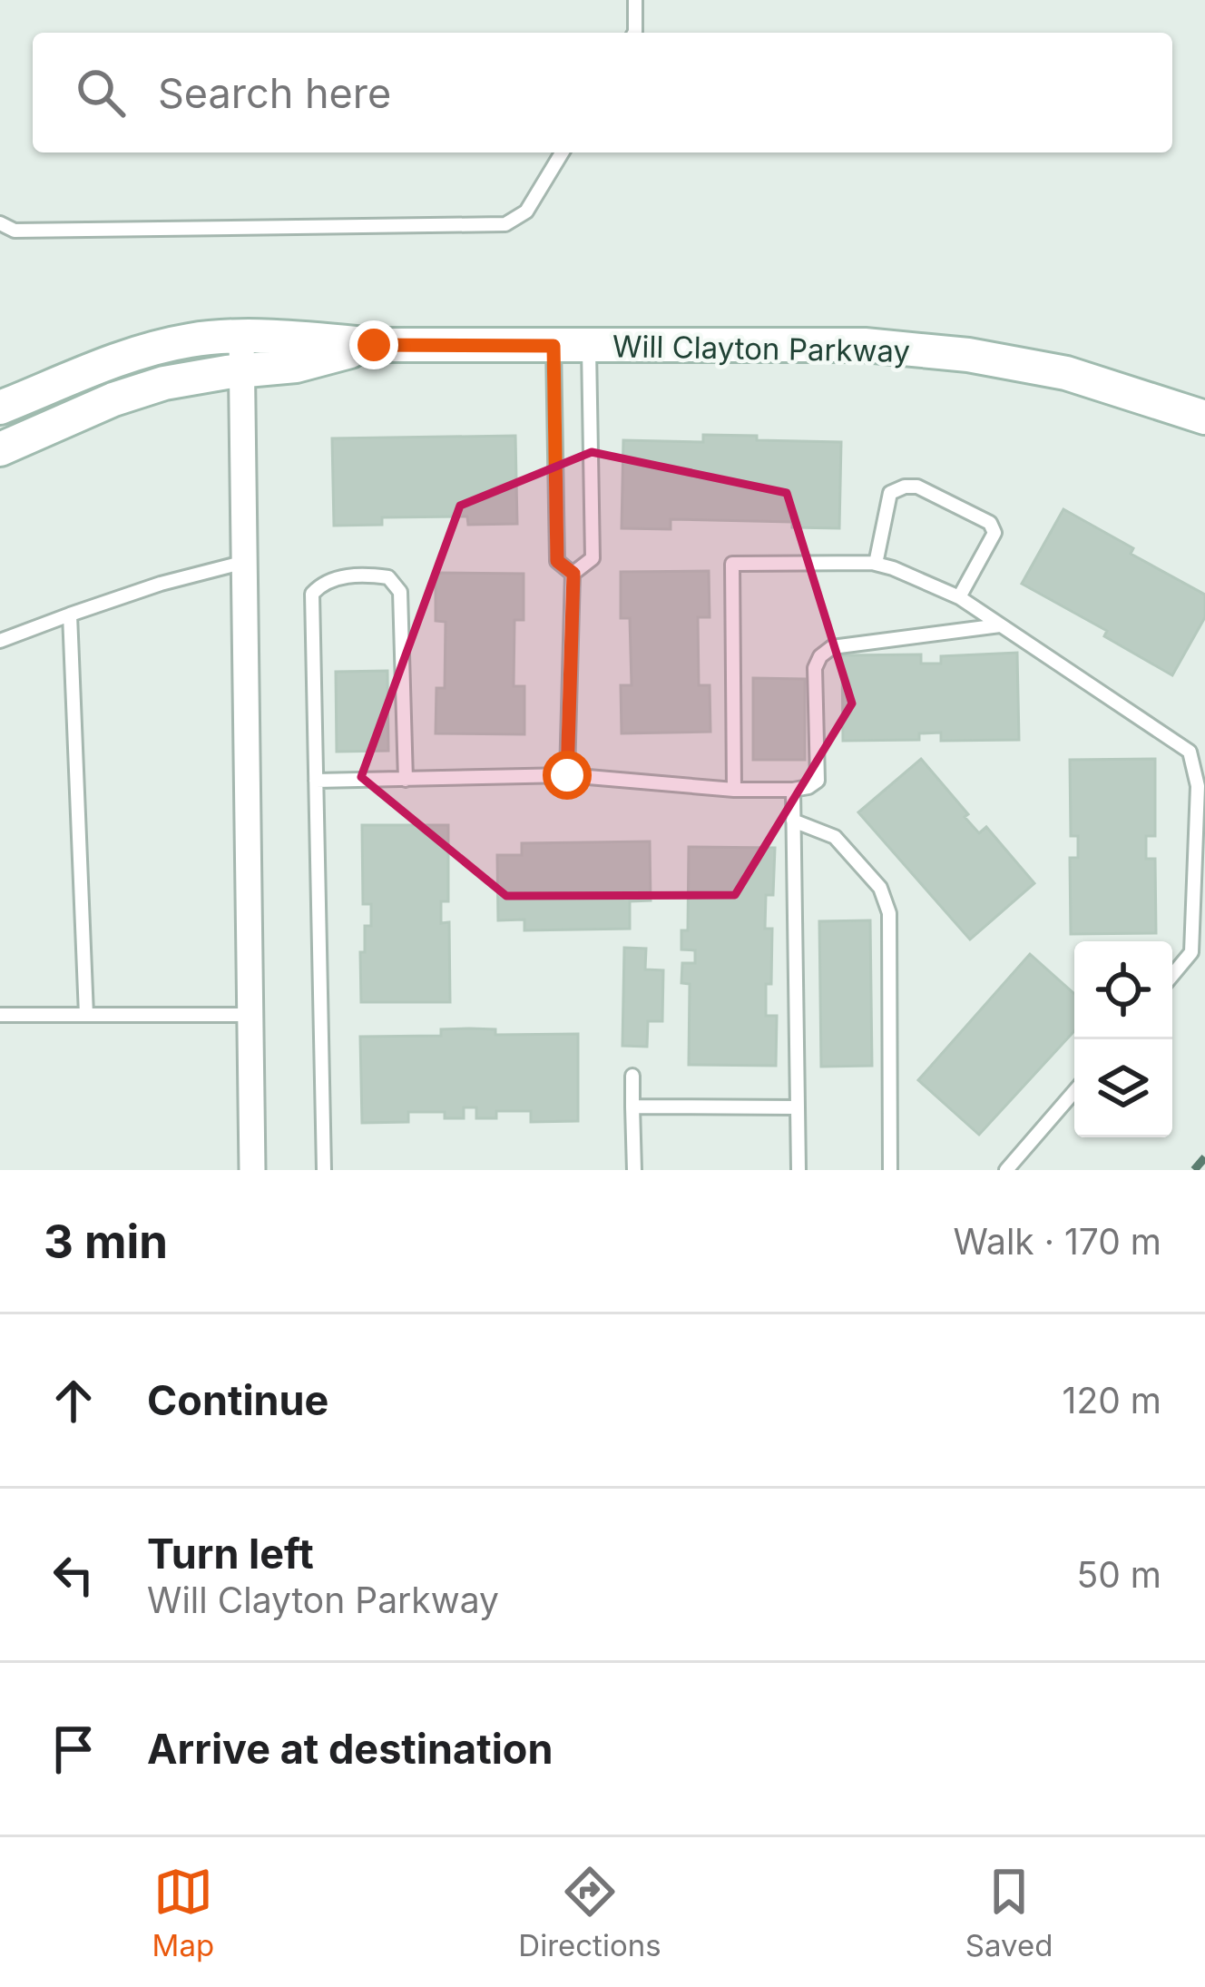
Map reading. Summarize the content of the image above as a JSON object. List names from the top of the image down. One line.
{"streets":{"street":["Will Clayton Parkway"]},"page":{"search":"Search here","heading":["3 min","Walk · 170 m"],"list":[["Continue","120 m"],["Turn left","Will Clayton Parkway","50 m"],"Arrive at destination"],"nav":["Map","Directions","Saved"]}}
